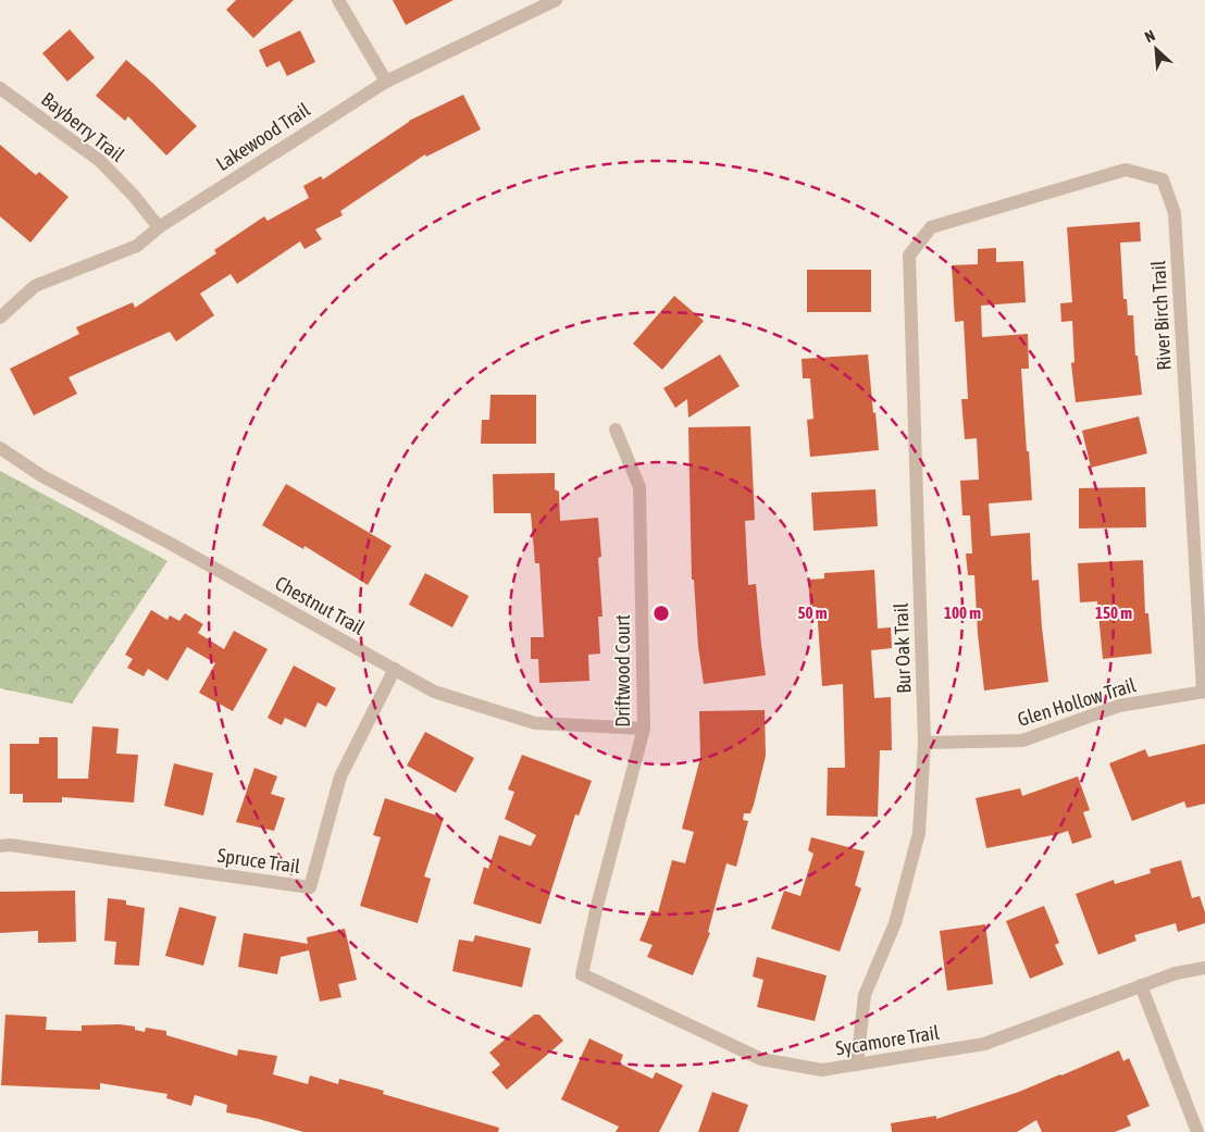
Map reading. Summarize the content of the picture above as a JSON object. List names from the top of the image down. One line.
{"streets":{"street":["Bayberry Trail","Lakewood Trail","River Birch Trail","Chestnut Trail","Bur Oak Trail","Driftwood Court","Glen Hollow Trail","Spruce Trail","Sycamore Trail"]},"crossings":[["Bayberry Trail","Lakewood Trail"],["River Birch Trail","Bur Oak Trail"],["River Birch Trail","Glen Hollow Trail"],["Chestnut Trail","Driftwood Court"],["Chestnut Trail","Spruce Trail"],["Bur Oak Trail","Glen Hollow Trail"],["Bur Oak Trail","Sycamore Trail"],["Driftwood Court","Sycamore Trail"]],"north":"top left","rings":["50 m","100 m","150 m"]}
